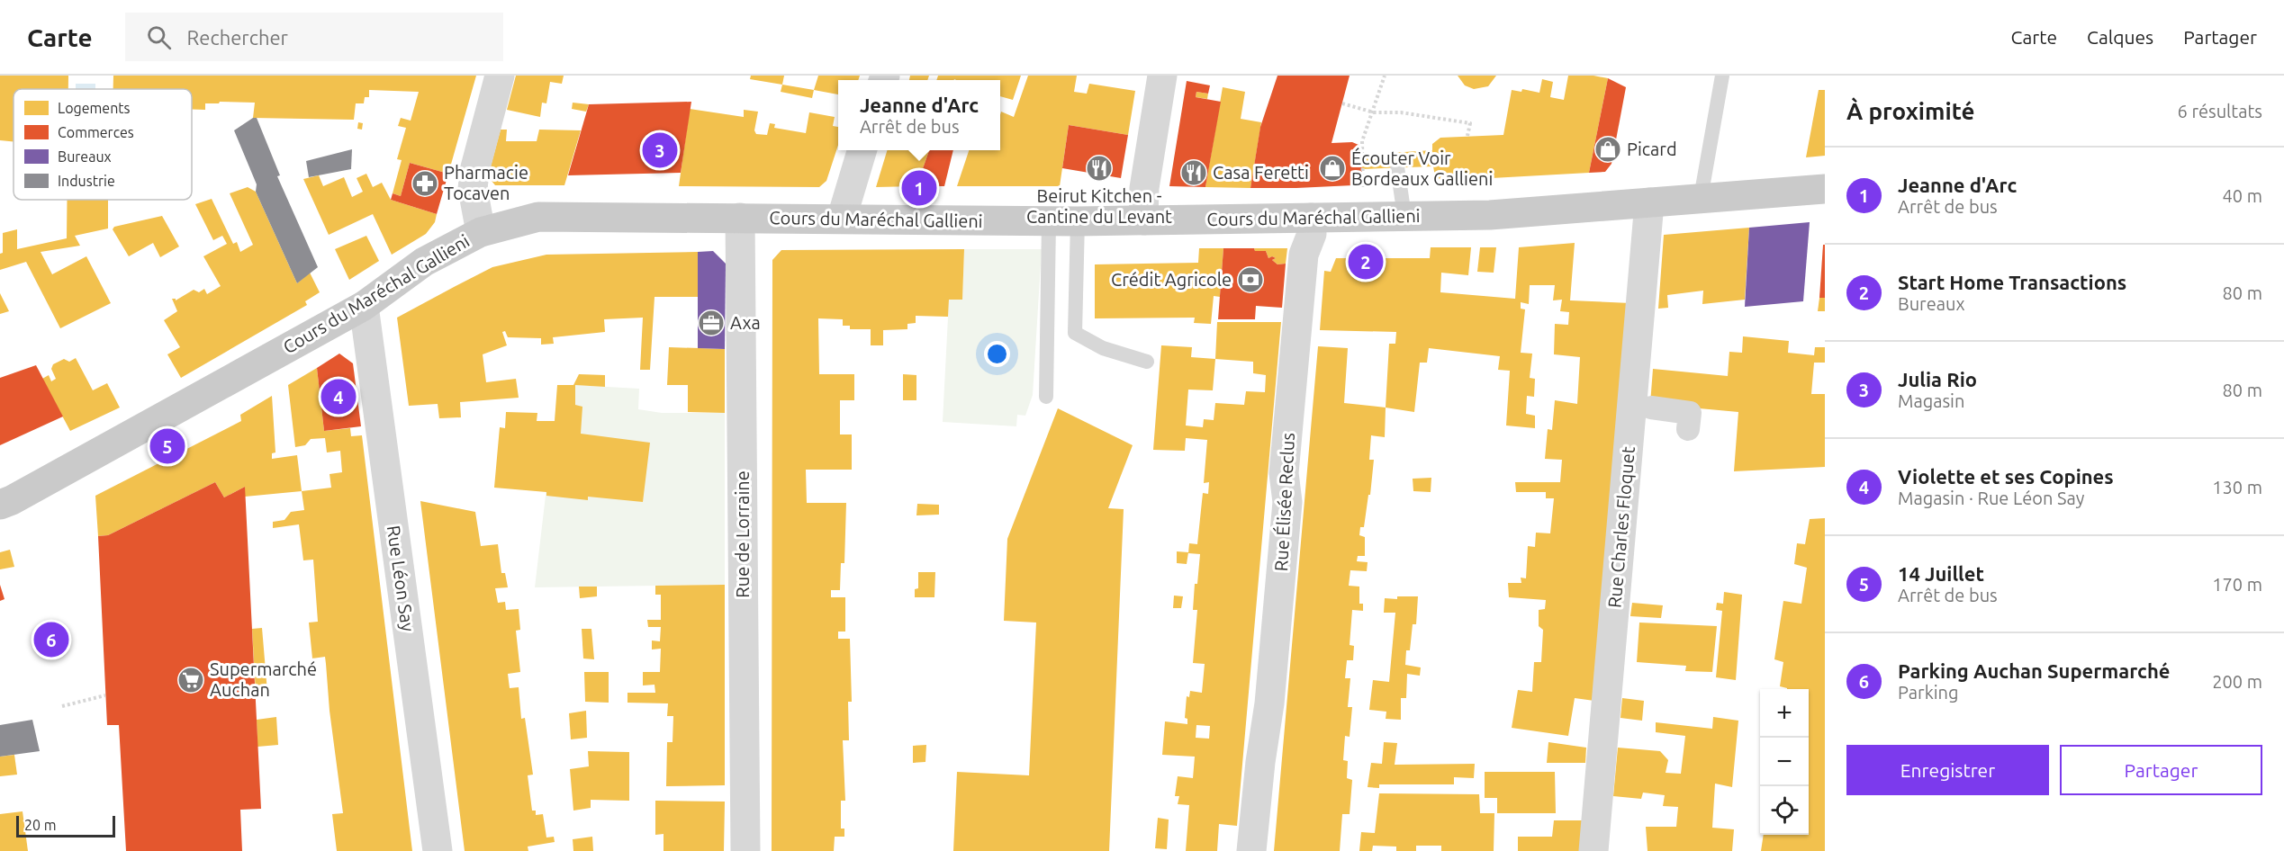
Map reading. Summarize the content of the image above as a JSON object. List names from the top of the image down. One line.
{"streets":{"main road":["Cours du Maréchal Gallieni"],"street":["Rue Élisée Reclus","Rue Charles Floquet","Rue de Lorraine","Rue Léon Say"]},"crossings":[["Cours du Maréchal Gallieni","Rue Élisée Reclus"],["Cours du Maréchal Gallieni","Rue Charles Floquet"],["Cours du Maréchal Gallieni","Rue de Lorraine"],["Cours du Maréchal Gallieni","Rue Léon Say"]],"places":{"shop":["Picard","Écouter Voir Bordeaux Gallieni"],"restaurant":["Beirut Kitchen - Cantine du Levant","Casa Feretti"],"pharmacy":["Pharmacie Tocaven"],"bank":["Crédit Agricole"],"office":["Axa"],"supermarket":["Supermarché Auchan"]},"legend":["Logements","Commerces","Bureaux","Industrie"],"scale_bar":"20 m","page":{"header":"Carte","search":"Rechercher","nav":["Carte","Calques","Partager"],"heading":["À proximité","6 résultats"],"popup":["Jeanne d'Arc","Arrêt de bus"],"pins":["3","1","2","4","5","6"],"list":[{"mark":"1","name":"Jeanne d'Arc","note":"Arrêt de bus","value":"40 m"},{"mark":"2","name":"Start Home Transactions","note":"Bureaux","value":"80 m"},{"mark":"3","name":"Julia Rio","note":"Magasin","value":"80 m"},{"mark":"4","name":"Violette et ses Copines","note":"Magasin · Rue Léon Say","value":"130 m"},{"mark":"5","name":"14 Juillet","note":"Arrêt de bus","value":"170 m"},{"mark":"6","name":"Parking Auchan Supermarché","note":"Parking","value":"200 m"}],"map_buttons":["+","−"],"buttons":["Enregistrer","Partager"],"scale":"20 m"}}
